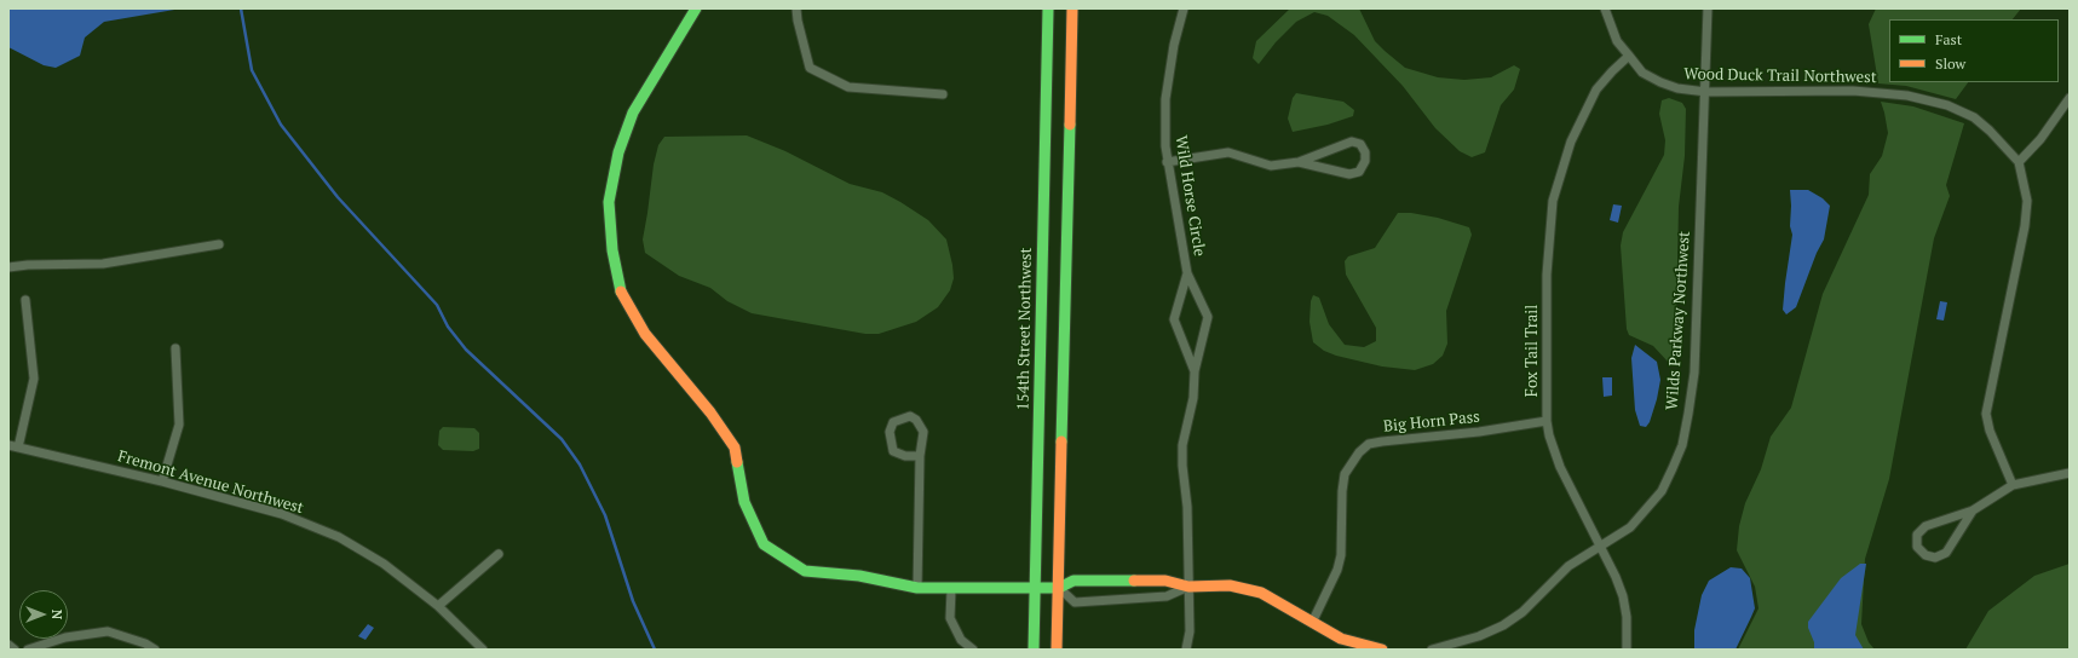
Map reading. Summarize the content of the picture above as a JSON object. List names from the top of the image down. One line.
{"streets":{"street":["Wood Duck Trail Northwest","Wild Horse Circle","Wilds Parkway Northwest","154th Street Northwest","Fox Tail Trail","Big Horn Pass","Fremont Avenue Northwest"]},"crossings":[["Wood Duck Trail Northwest","Wilds Parkway Northwest"],["Wood Duck Trail Northwest","Fox Tail Trail"],["Wilds Parkway Northwest","Fox Tail Trail"],["Fox Tail Trail","Big Horn Pass"]],"legend":["Fast","Slow"],"north":"right"}
